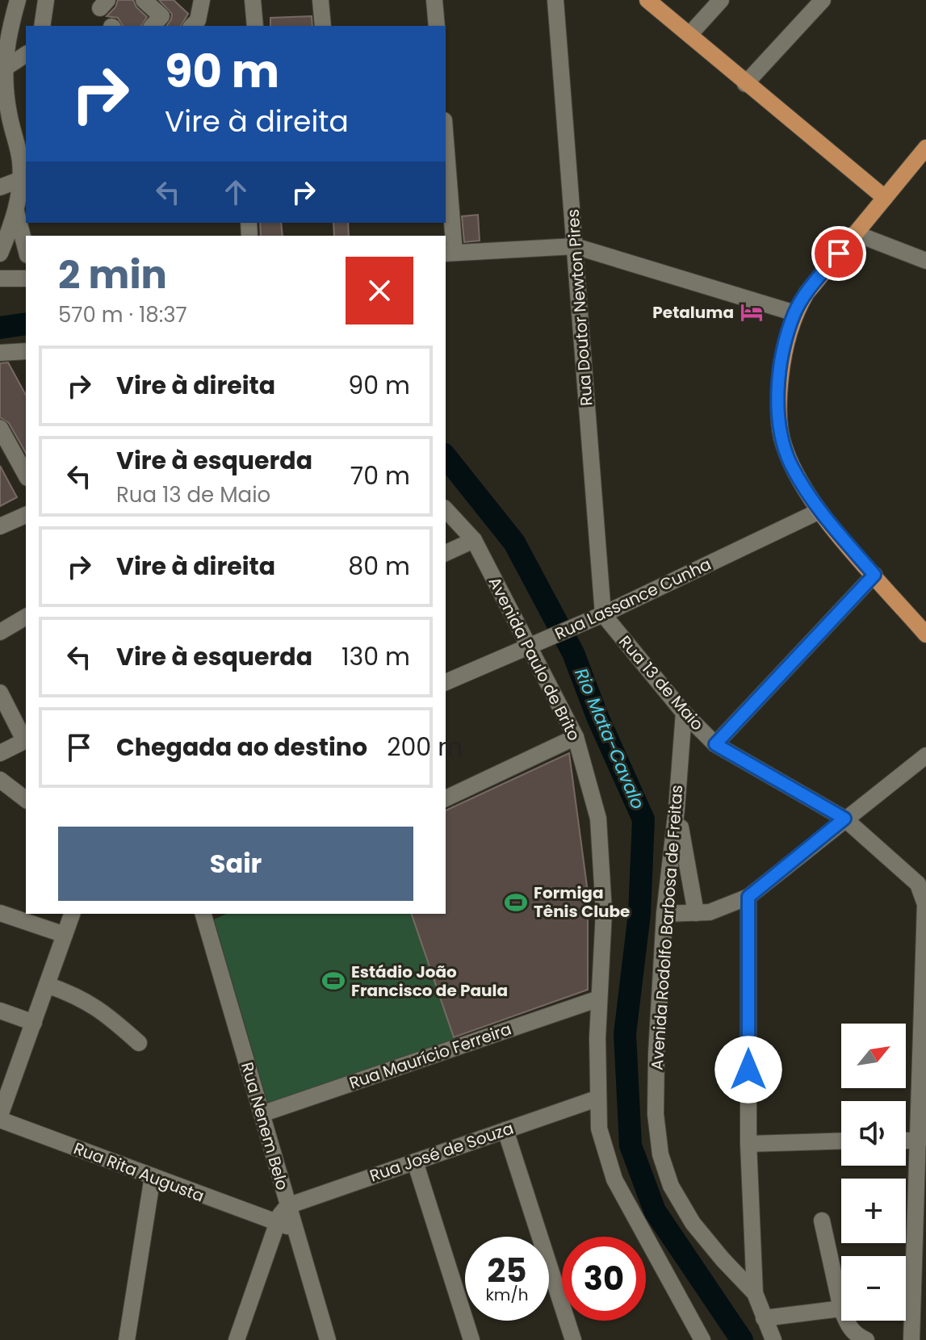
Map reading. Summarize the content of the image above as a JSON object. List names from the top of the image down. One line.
{"streets":{"street":["Rua Doutor Newton Pires","Rua Lassance Cunha","Avenida Paulo de Brito","Rua 13 de Maio","Avenida Rodolfo Barbosa de Freitas","Rua Maurício Ferreira","Rua Nenem Belo","Rua José de Souza","Rua Rita Augusta"]},"crossings":[["Rua Doutor Newton Pires","Rua Lassance Cunha"],["Rua Doutor Newton Pires","Rua 13 de Maio"],["Rua Lassance Cunha","Avenida Paulo de Brito"],["Rua Lassance Cunha","Rua 13 de Maio"],["Avenida Paulo de Brito","Rua Maurício Ferreira"],["Avenida Paulo de Brito","Rua José de Souza"],["Rua 13 de Maio","Avenida Rodolfo Barbosa de Freitas"],["Rua Maurício Ferreira","Rua Nenem Belo"],["Rua Nenem Belo","Rua José de Souza"]],"water":["Rio Mata-Cavalo"],"places":{"hotel":["Petaluma"],"sports":["Formiga Tênis Clube","Estádio João Francisco de Paula"]},"north":"top right","page":{"turn":["90 m","Vire à direita"],"heading":["2 min","570 m · 18:37"],"list":[{"name":"Vire à direita","value":"90 m"},{"name":"Vire à esquerda","note":"Rua 13 de Maio","value":"70 m"},{"name":"Vire à direita","value":"80 m"},{"name":"Vire à esquerda","value":"130 m"},{"name":"Chegada ao destino","value":"200 m"}],"buttons":"Sair","map_buttons":["+","−"],"speed":"25 km/h","limit":"30"}}
